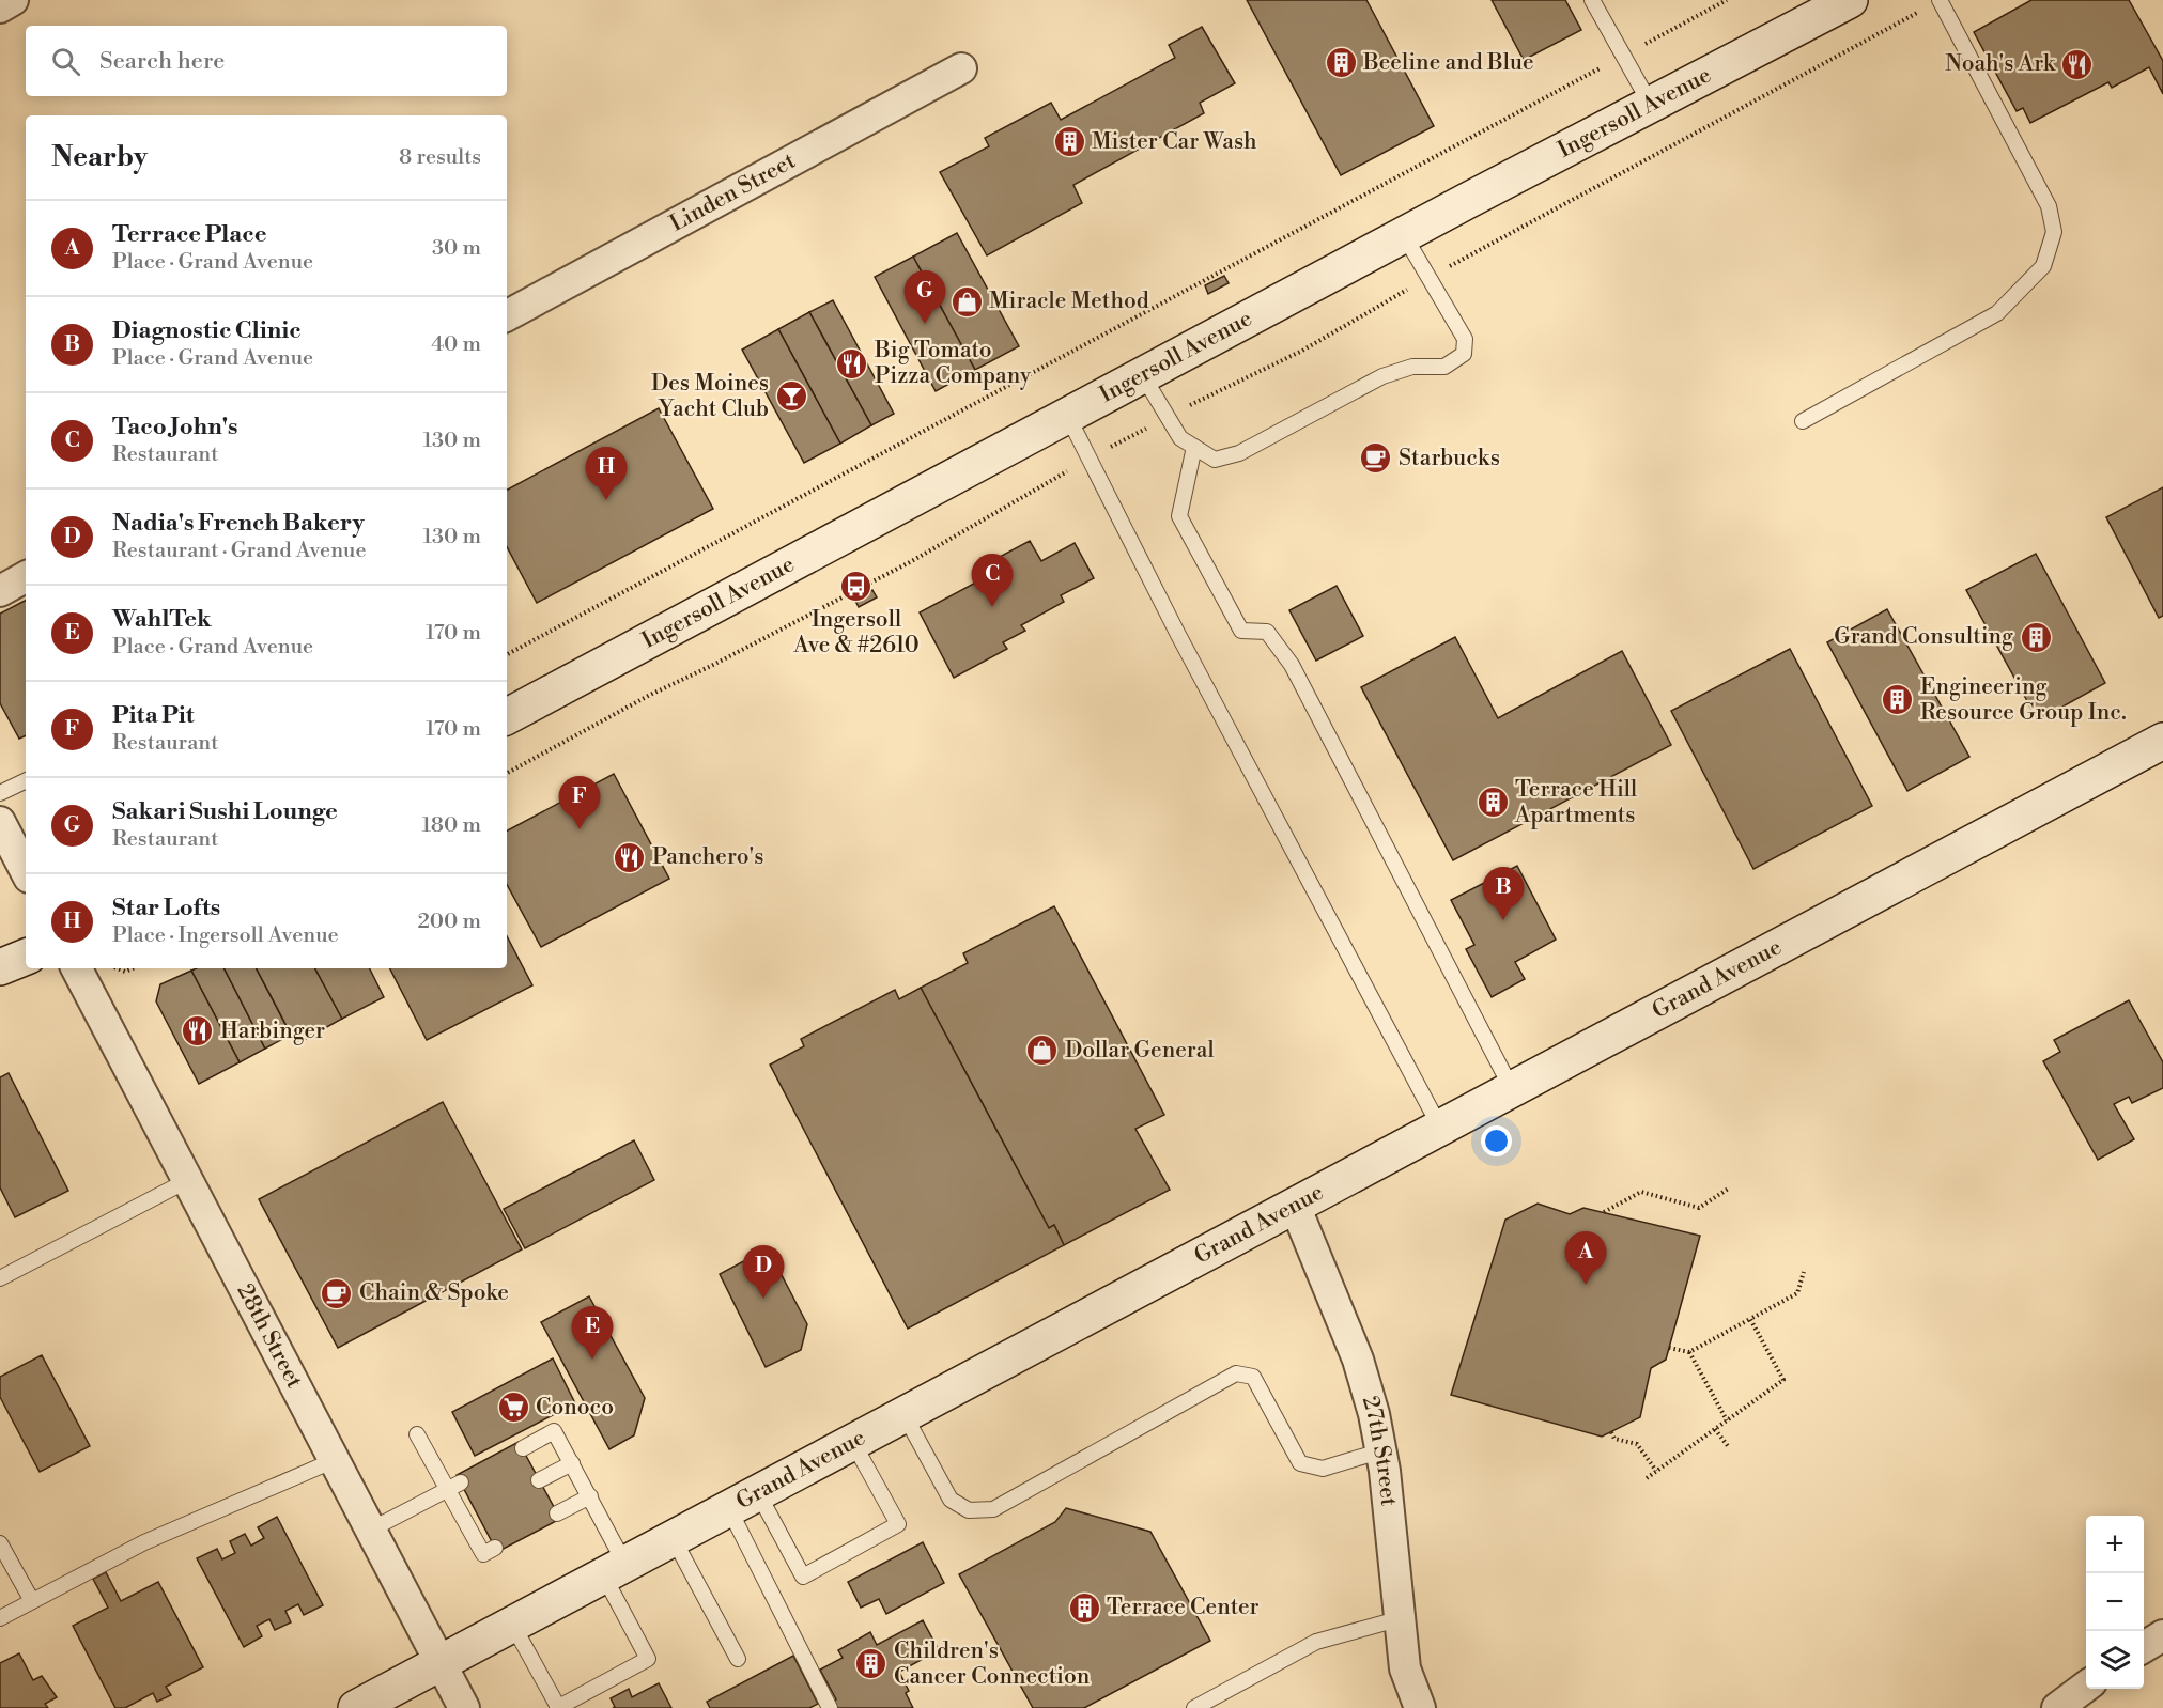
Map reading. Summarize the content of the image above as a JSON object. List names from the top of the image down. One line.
{"streets":{"main road":["Ingersoll Avenue","Grand Avenue"],"street":["Linden Street","28th Street","27th Street"]},"crossings":[["Grand Avenue","28th Street"],["Grand Avenue","27th Street"]],"places":{"building":["Beeline and Blue","Mister Car Wash","Grand Consulting","Engineering Resource Group Inc.","Terrace Hill Apartments","Terrace Center","Children's Cancer Connection"],"restaurant":["Noah's Ark","Big Tomato Pizza Company","Panchero's","Harbinger"],"shop":["Miracle Method","Dollar General"],"bar":["Des Moines Yacht Club"],"cafe":["Starbucks","Chain & Spoke"],"bus stop":["Ingersoll Ave & #2610"],"supermarket":["Conoco"]},"page":{"search":"Search here","heading":["Nearby","8 results"],"list":[{"mark":"A","name":"Terrace Place","note":"Place · Grand Avenue","value":"30 m"},{"mark":"B","name":"Diagnostic Clinic","note":"Place · Grand Avenue","value":"40 m"},{"mark":"C","name":"Taco John's","note":"Restaurant","value":"130 m"},{"mark":"D","name":"Nadia's French Bakery","note":"Restaurant · Grand Avenue","value":"130 m"},{"mark":"E","name":"WahlTek","note":"Place · Grand Avenue","value":"170 m"},{"mark":"F","name":"Pita Pit","note":"Restaurant","value":"170 m"},{"mark":"G","name":"Sakari Sushi Lounge","note":"Restaurant","value":"180 m"},{"mark":"H","name":"Star Lofts","note":"Place · Ingersoll Avenue","value":"200 m"}],"pins":["G","H","C","F","B","A","D","E"],"map_buttons":["+","−"]}}
